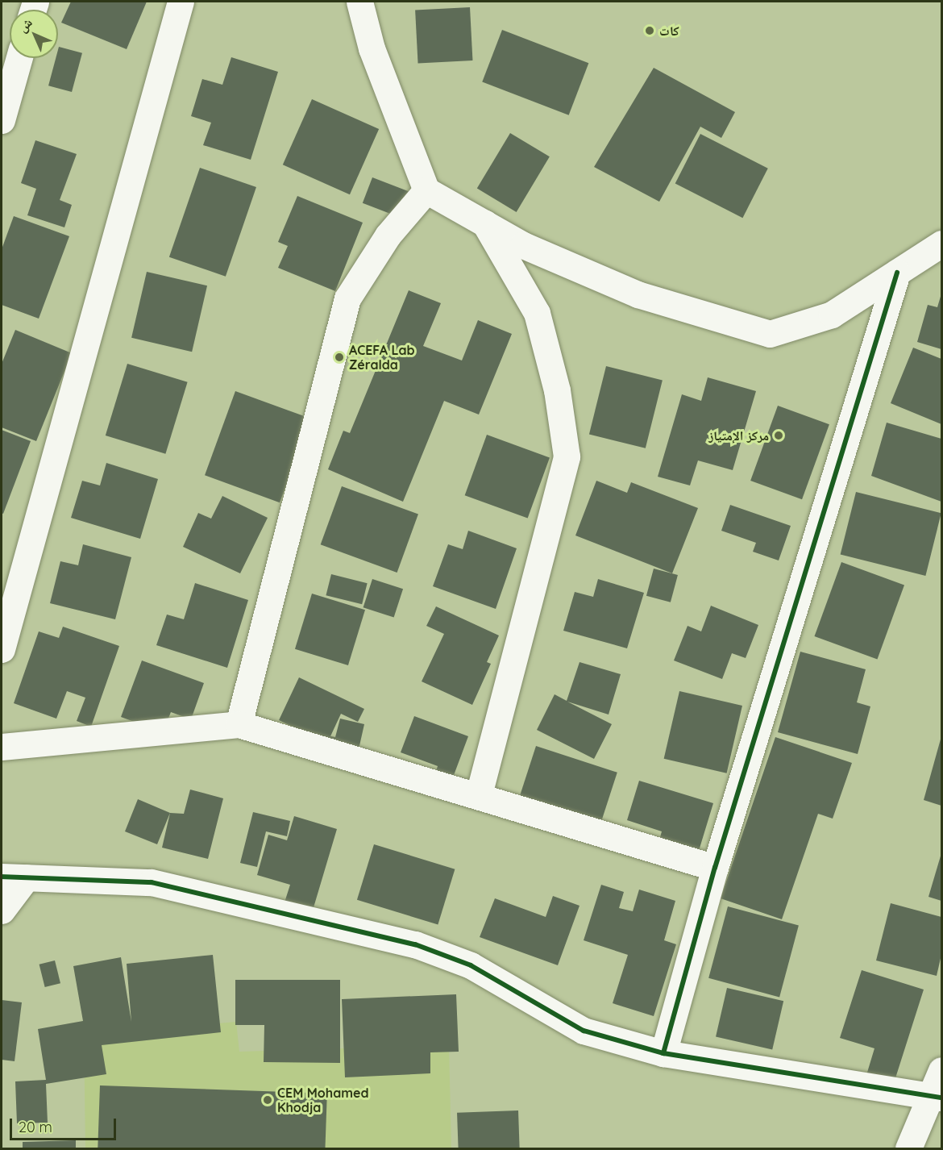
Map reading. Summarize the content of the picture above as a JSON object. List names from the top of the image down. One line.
{"places":["كات","ACEFA Lab Zéralda","مركز الإمتياز","CEM Mohamed Khodja"],"scale_bar":"20 m","north":"top left"}
